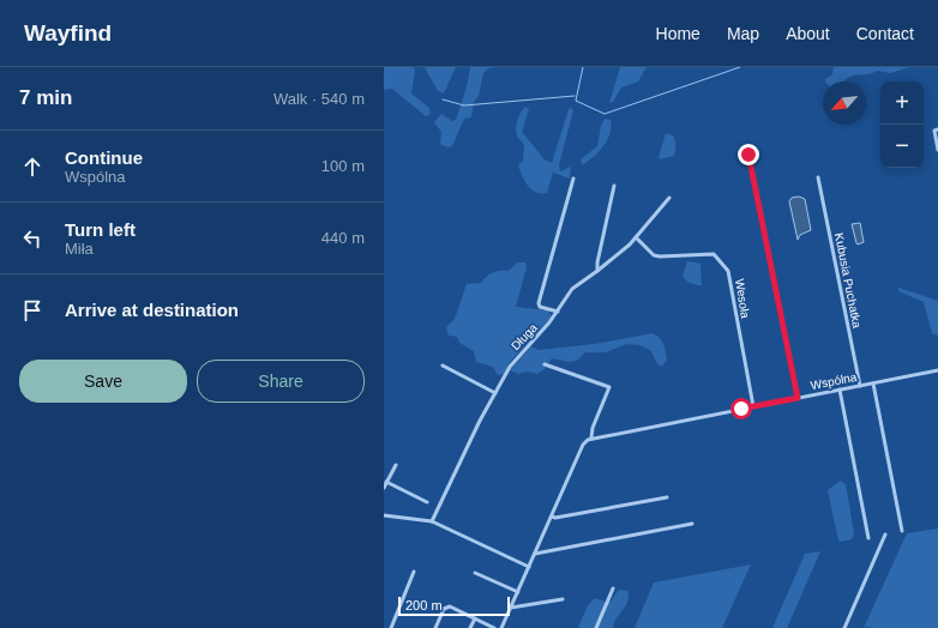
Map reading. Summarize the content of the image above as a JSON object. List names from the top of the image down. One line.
{"streets":{"street":["Kubusia Puchatka","Wesoła","Długa","Wspólna"]},"crossings":[["Kubusia Puchatka","Wspólna"],["Wesoła","Długa"],["Wesoła","Wspólna"]],"scale_bar":"200 m","north":"bottom left","page":{"header":"Wayfind","nav":["Home","Map","About","Contact"],"heading":["7 min","Walk · 540 m"],"map_buttons":["+","−"],"list":[["Continue","Wspólna","100 m"],["Turn left","Miła","440 m"],"Arrive at destination"],"buttons":["Save","Share"],"scale":"200 m"}}
